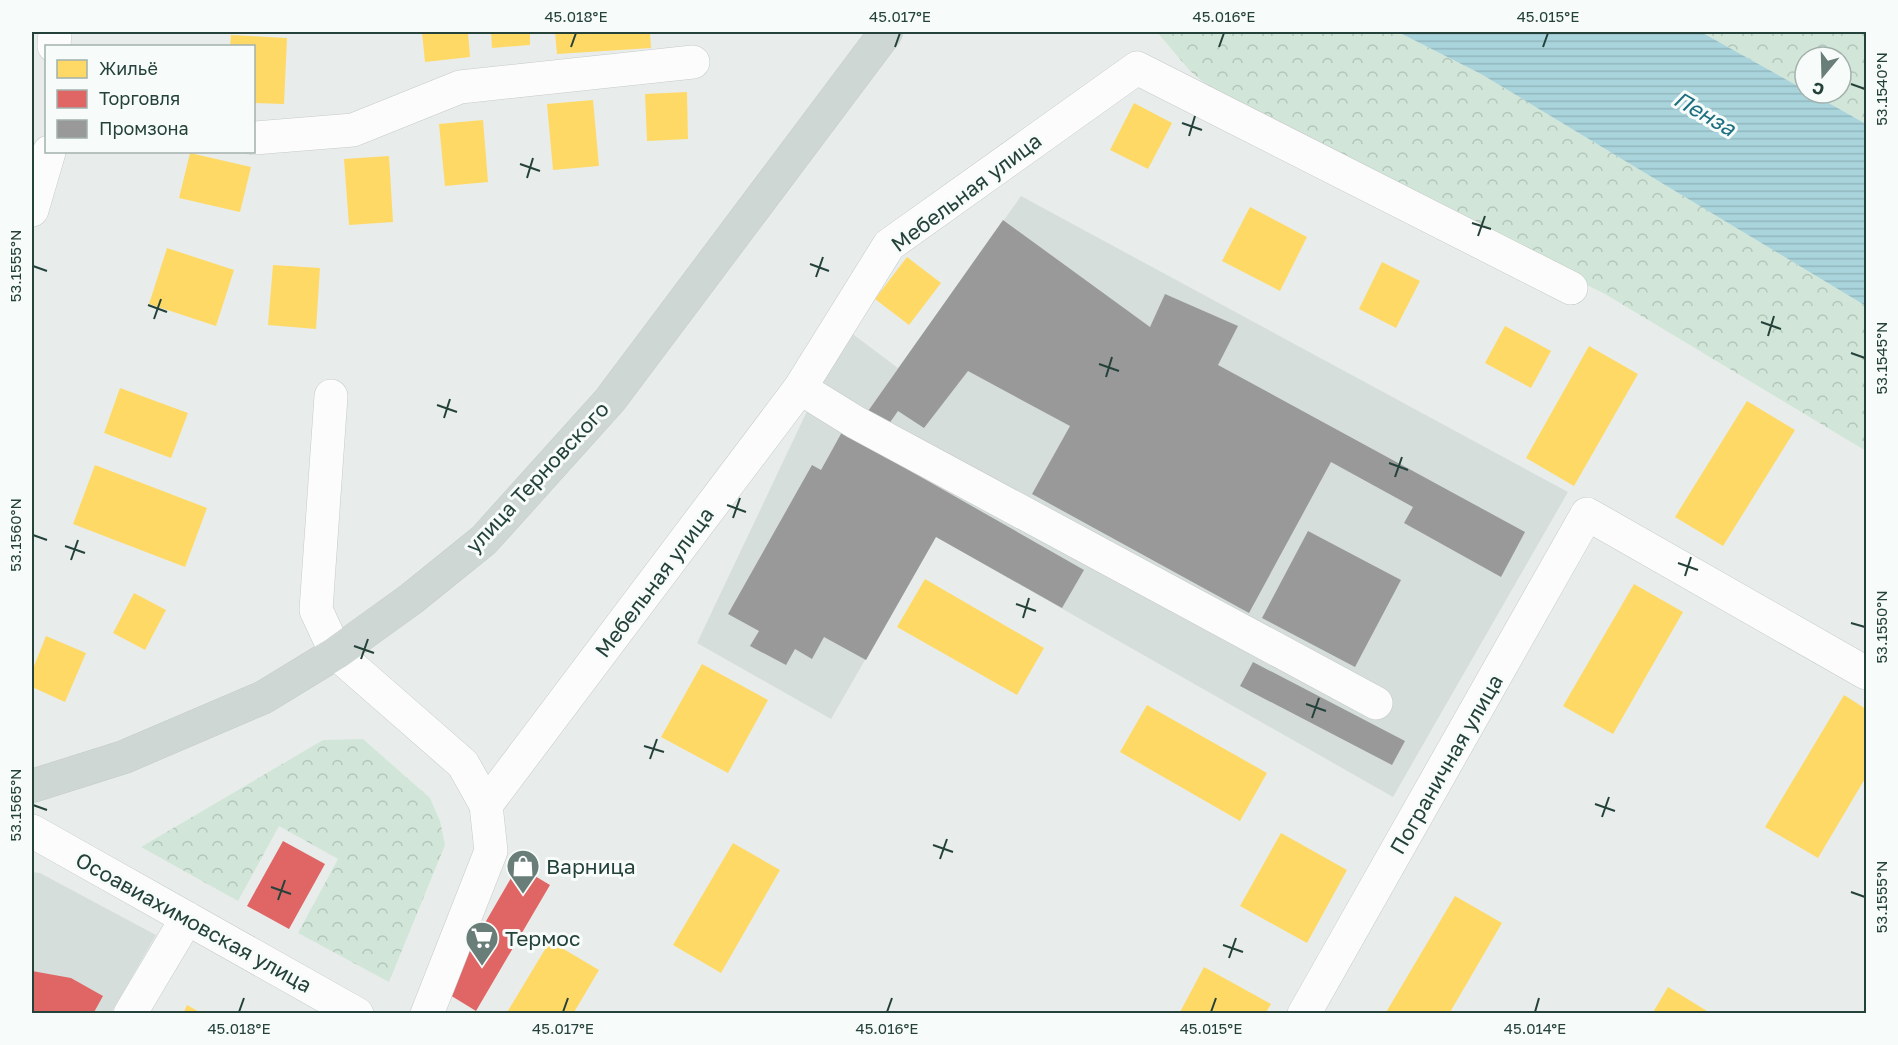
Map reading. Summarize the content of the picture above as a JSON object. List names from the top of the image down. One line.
{"streets":{"main road":["улица Терновского"],"street":["Мебельная улица","Пограничная улица","Осоавиахимовская улица"]},"water":["Пенза"],"places":{"shop":["Варница"],"supermarket":["Термос"]},"legend":["Жильё","Торговля","Промзона"],"north":"bottom","coordinates":["45.018°E","45.017°E","45.016°E","45.015°E","53.1540°N","53.1555°N","53.1545°N","53.1560°N","53.1550°N","53.1565°N","45.014°E"]}
